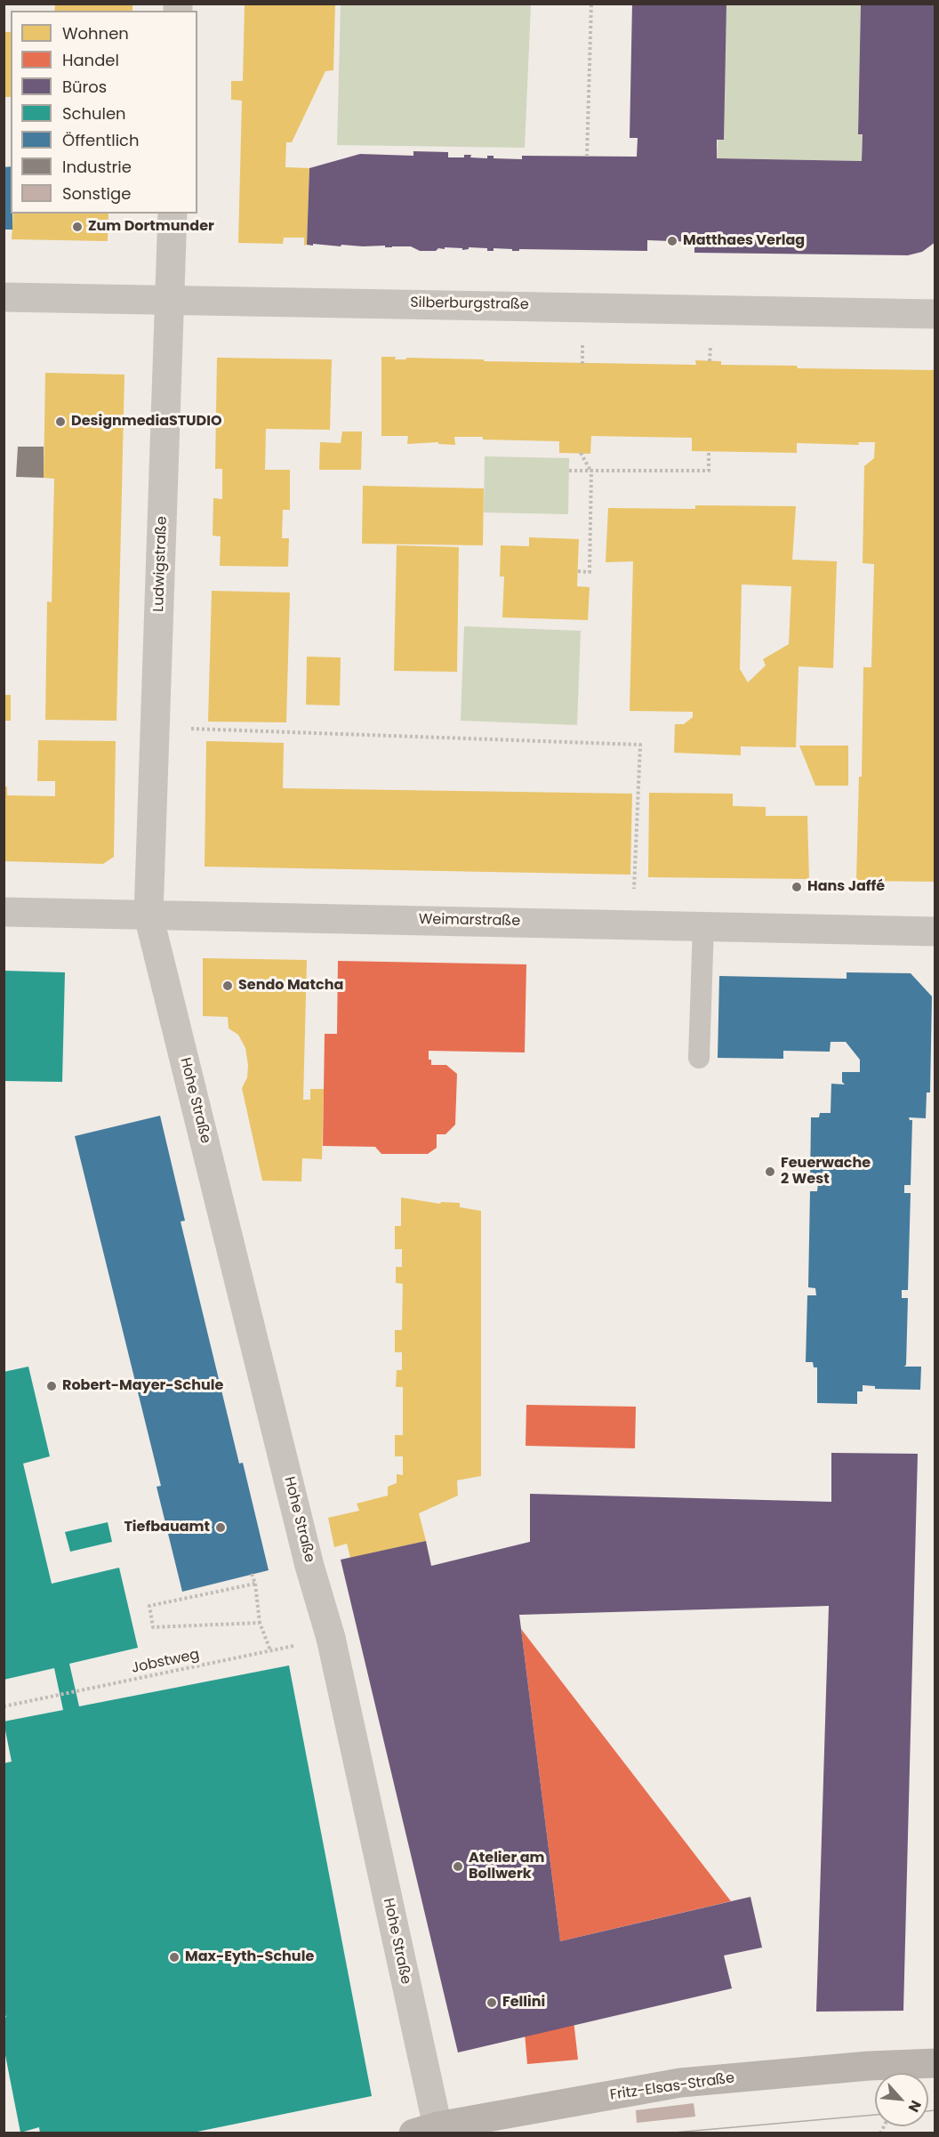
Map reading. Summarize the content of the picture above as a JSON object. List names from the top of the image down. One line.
{"streets":{"main road":["Fritz-Elsas-Straße"],"street":["Silberburgstraße","Ludwigstraße","Weimarstraße","Hohe Straße"],"path":["Jobstweg"]},"crossings":[["Silberburgstraße","Ludwigstraße"],["Ludwigstraße","Weimarstraße"],["Ludwigstraße","Hohe Straße"],["Weimarstraße","Hohe Straße"],["Hohe Straße","Jobstweg"],["Hohe Straße","Fritz-Elsas-Straße"]],"places":["Zum Dortmunder","Matthaes Verlag","DesignmediaSTUDIO","Hans Jaffé","Sendo Matcha","Feuerwache 2 West","Robert-Mayer-Schule","Tiefbauamt","Atelier am Bollwerk","Max-Eyth-Schule","Fellini"],"legend":["Wohnen","Handel","Büros","Schulen","Öffentlich","Industrie","Sonstige"],"north":"bottom right"}
